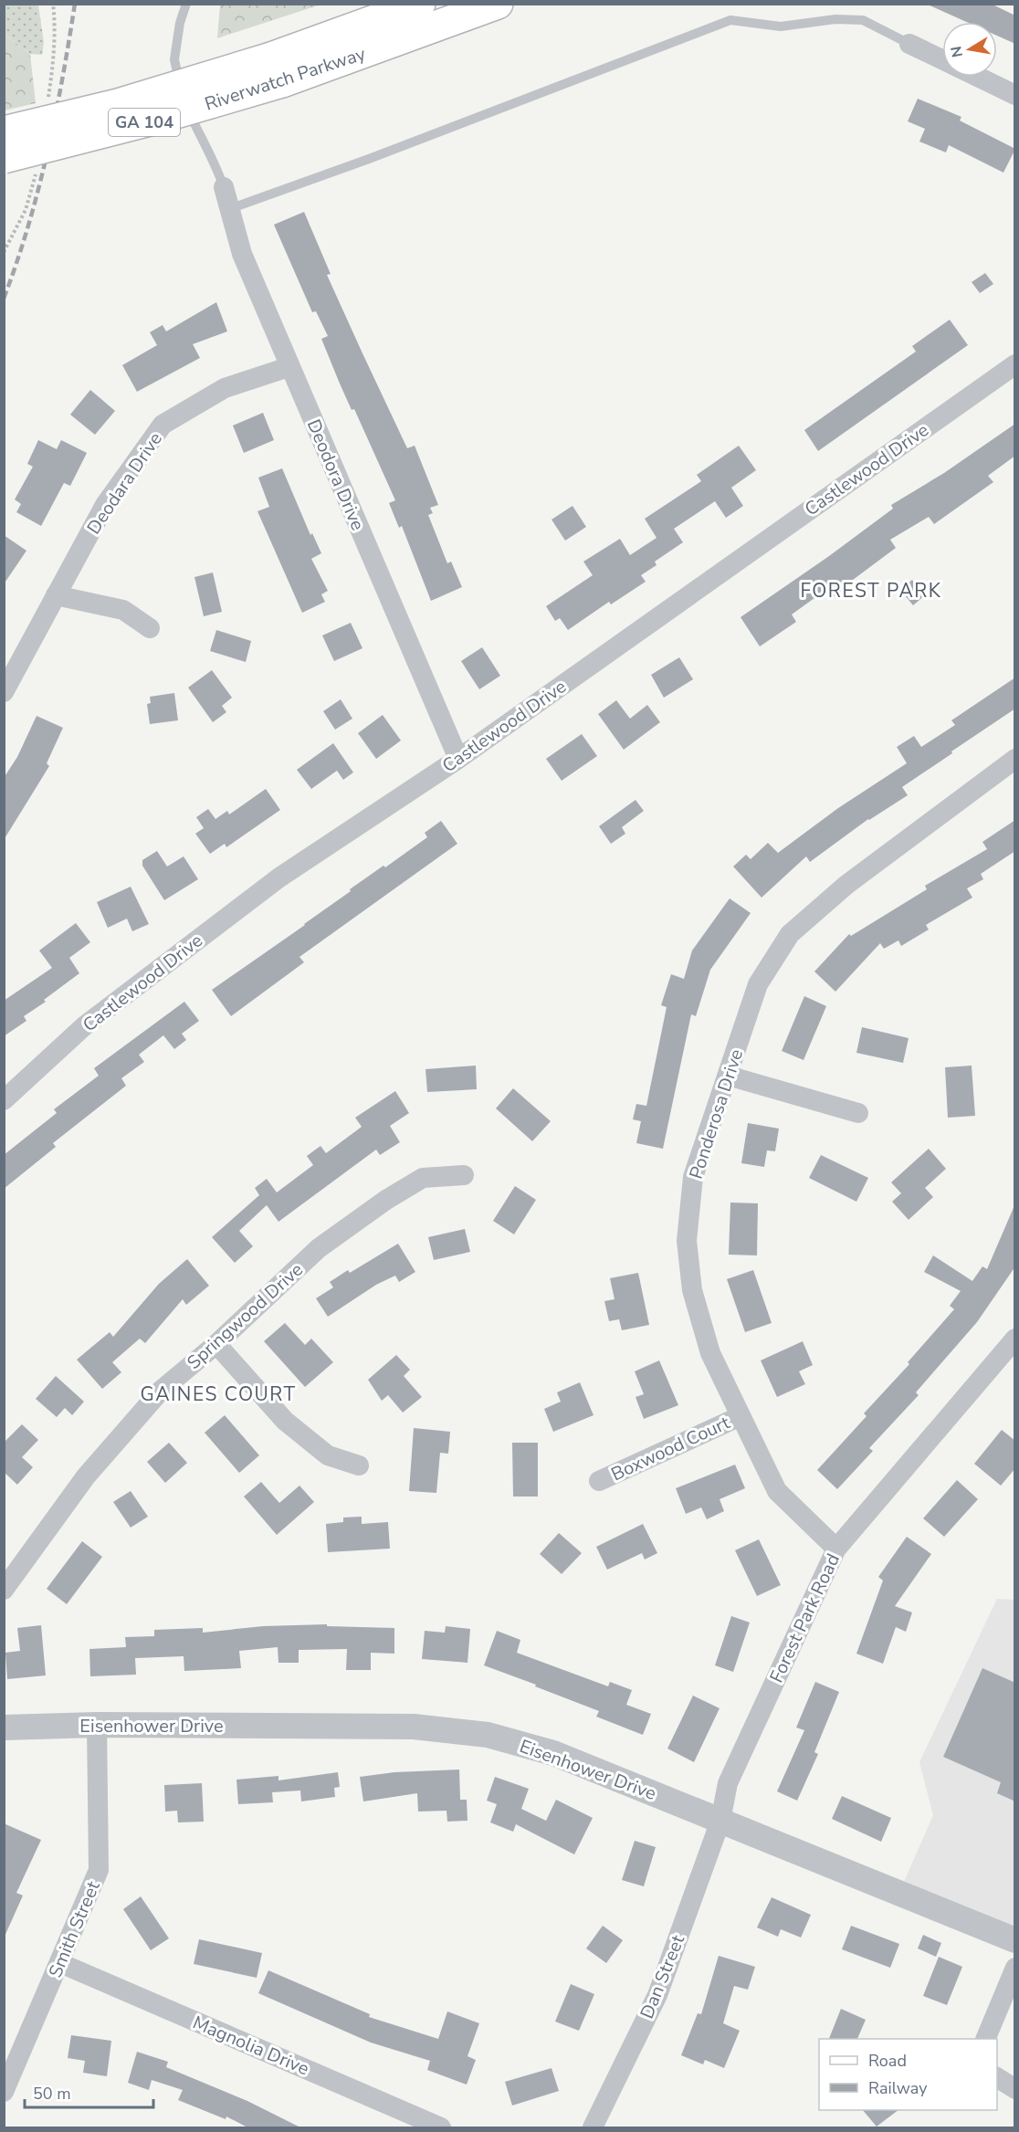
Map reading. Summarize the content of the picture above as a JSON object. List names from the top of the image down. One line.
{"streets":{"main road":["Riverwatch Parkway","GA 104"],"street":["Castlewood Drive","Deodora Drive","Deodara Drive","Ponderosa Drive","Springwood Drive","Boxwood Court","Forest Park Road","Eisenhower Drive","Smith Street","Dan Street","Magnolia Drive"]},"crossings":[["Castlewood Drive","Deodora Drive"],["Deodora Drive","Deodara Drive"],["Ponderosa Drive","Boxwood Court"],["Ponderosa Drive","Forest Park Road"],["Forest Park Road","Eisenhower Drive"],["Forest Park Road","Dan Street"],["Eisenhower Drive","Smith Street"],["Eisenhower Drive","Dan Street"],["Smith Street","Magnolia Drive"]],"districts":["FOREST PARK","GAINES COURT"],"legend":["Road","Railway"],"scale_bar":"50 m","north":"left"}
